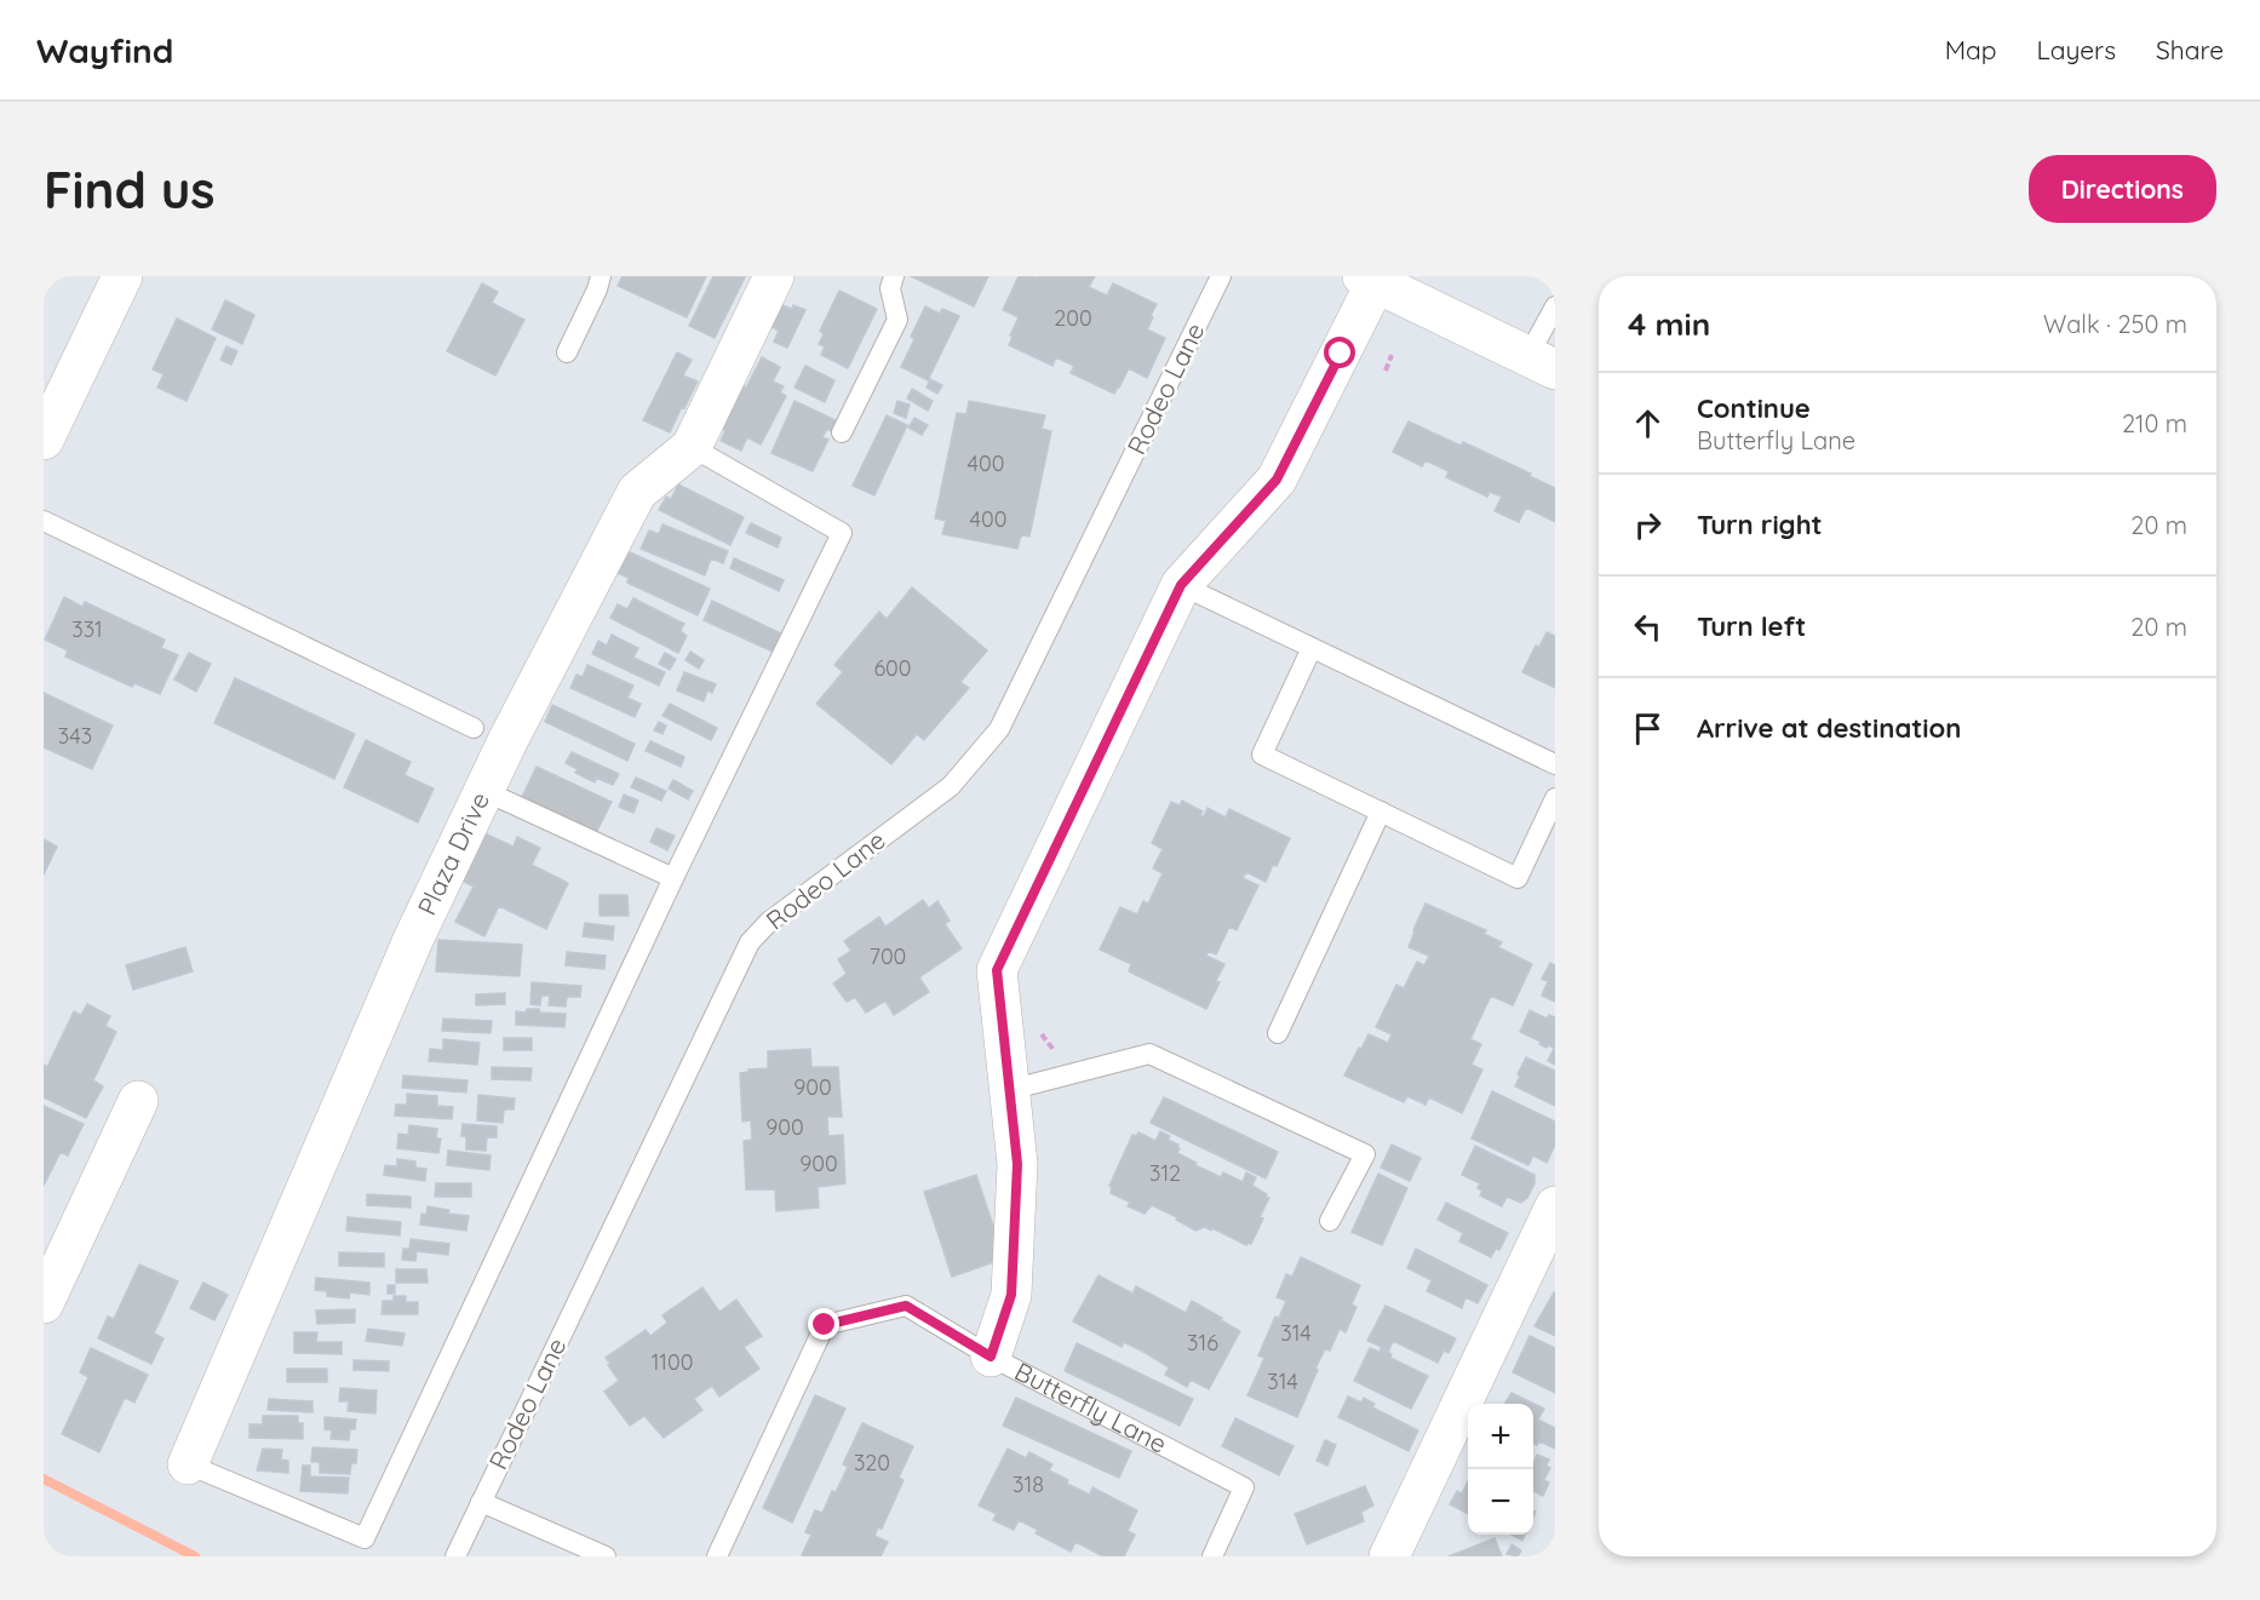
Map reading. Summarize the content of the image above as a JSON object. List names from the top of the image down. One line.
{"streets":{"street":["Plaza Drive","Butterfly Lane"],"lane":["Rodeo Lane"]},"house_numbers":["200","400","400","331","600","343","700","900","900","900","312","314","316","1100","314","320","318"],"page":{"header":"Wayfind","nav":["Map","Layers","Share"],"buttons":"Directions","title":"Find us","heading":["4 min","Walk · 250 m"],"list":[["Continue","Butterfly Lane","210 m"],["Turn right","20 m"],["Turn left","20 m"],"Arrive at destination"],"map_buttons":["+","−"]}}
